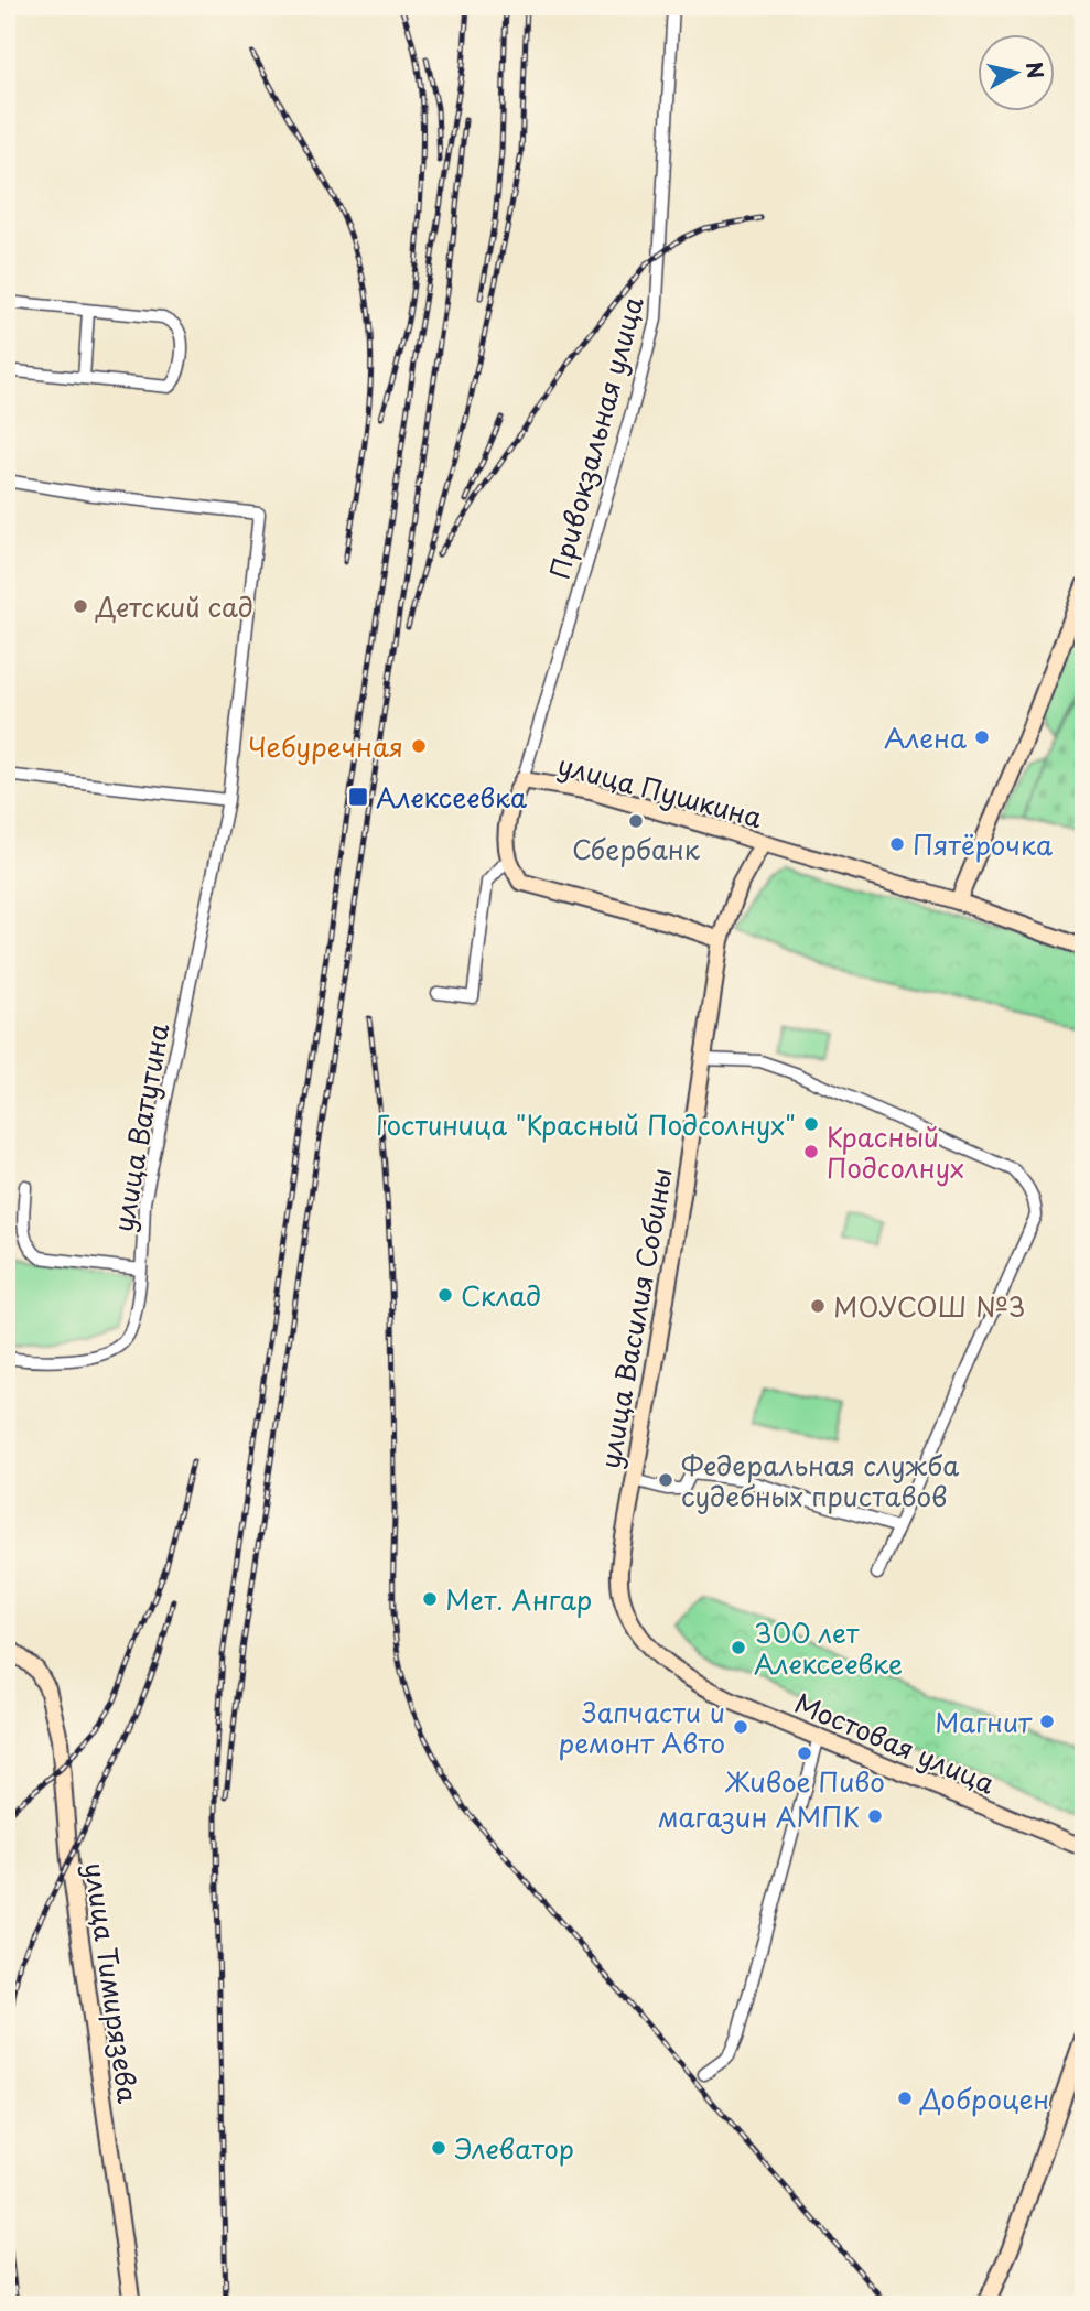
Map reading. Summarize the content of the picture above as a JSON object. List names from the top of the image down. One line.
{"streets":{"street":["Привокзальная улица","улица Пушкина","улица Ватутина","улица Василия Собины","Мостовая улица","улица Тимирязева"]},"crossings":[["Привокзальная улица","улица Пушкина"],["улица Пушкина","улица Василия Собины"],["улица Василия Собины","Мостовая улица"]],"places":{"other":["Детский сад","Алена","Чебуречная","Сбербанк","Пятёрочка","Гостиница \"Красный Подсолнух\"","Красный Подсолнух","Склад","МОУСОШ №3","Федеральная служба судебных приставов","Мет. Ангар","300 лет Алексеевке","Магнит","Запчасти и ремонт Авто","Живое Пиво","магазин АМПК","Доброцен","Элеватор"],"transit":["Алексеевка"]},"north":"right"}
